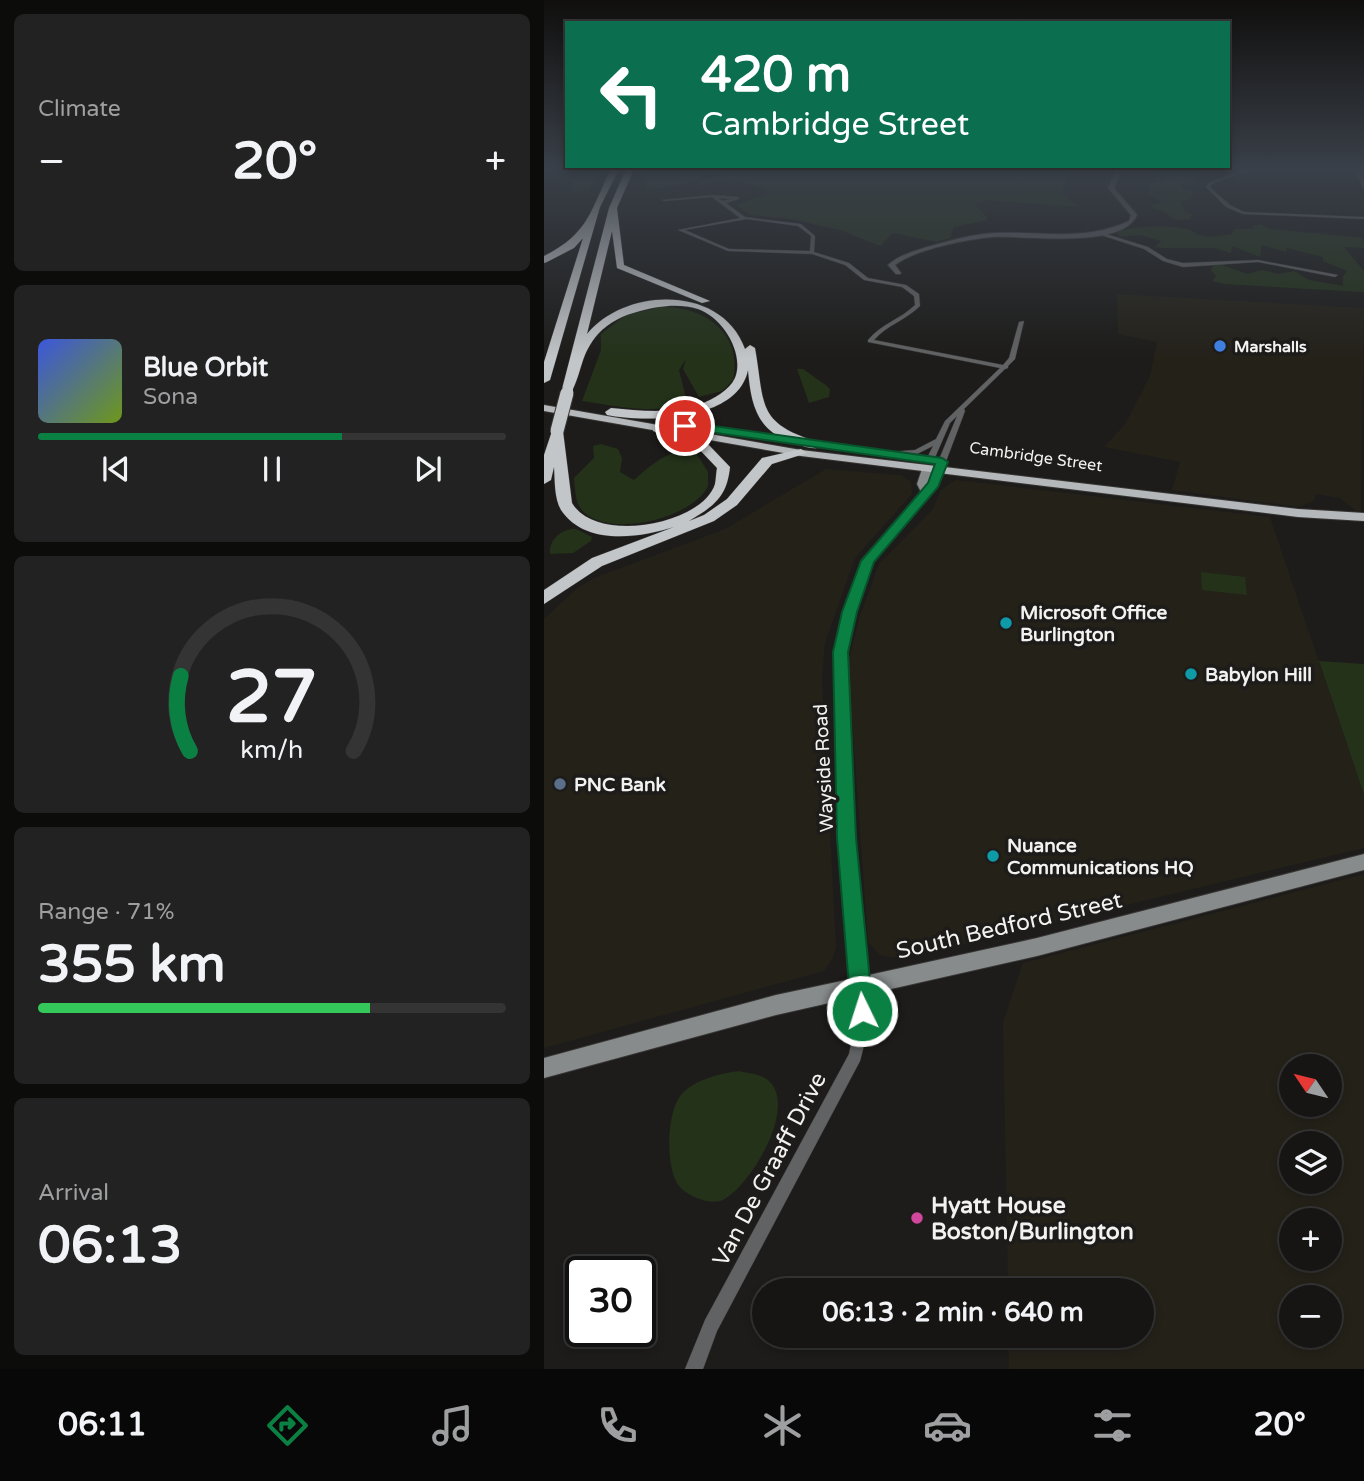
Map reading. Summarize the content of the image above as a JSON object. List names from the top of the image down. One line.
{"streets":{"highway":["Cambridge Street"],"main road":["Wayside Road","South Bedford Street"],"street":["Van De Graaff Drive"]},"crossings":[["Cambridge Street","Wayside Road"],["Wayside Road","South Bedford Street"],["Wayside Road","Van De Graaff Drive"],["South Bedford Street","Van De Graaff Drive"]],"places":["Marshalls","Microsoft Office Burlington","Babylon Hill","PNC Bank","Nuance Communications HQ","Hyatt House Boston/Burlington"],"north":"top left","page":{"tile":["Climate",["Range · 71%","355 km"],["Arrival","06:13"]],"turn":["420 m","Cambridge Street"],"heat":["−","20°","+"],"song":["Blue Orbit","Sona"],"map_buttons":["+","−"],"limit":"30","trip":"06:13 · 2 min · 640 m","tabs":["06:11","20°"],"gauge":["27","km/h"]}}
